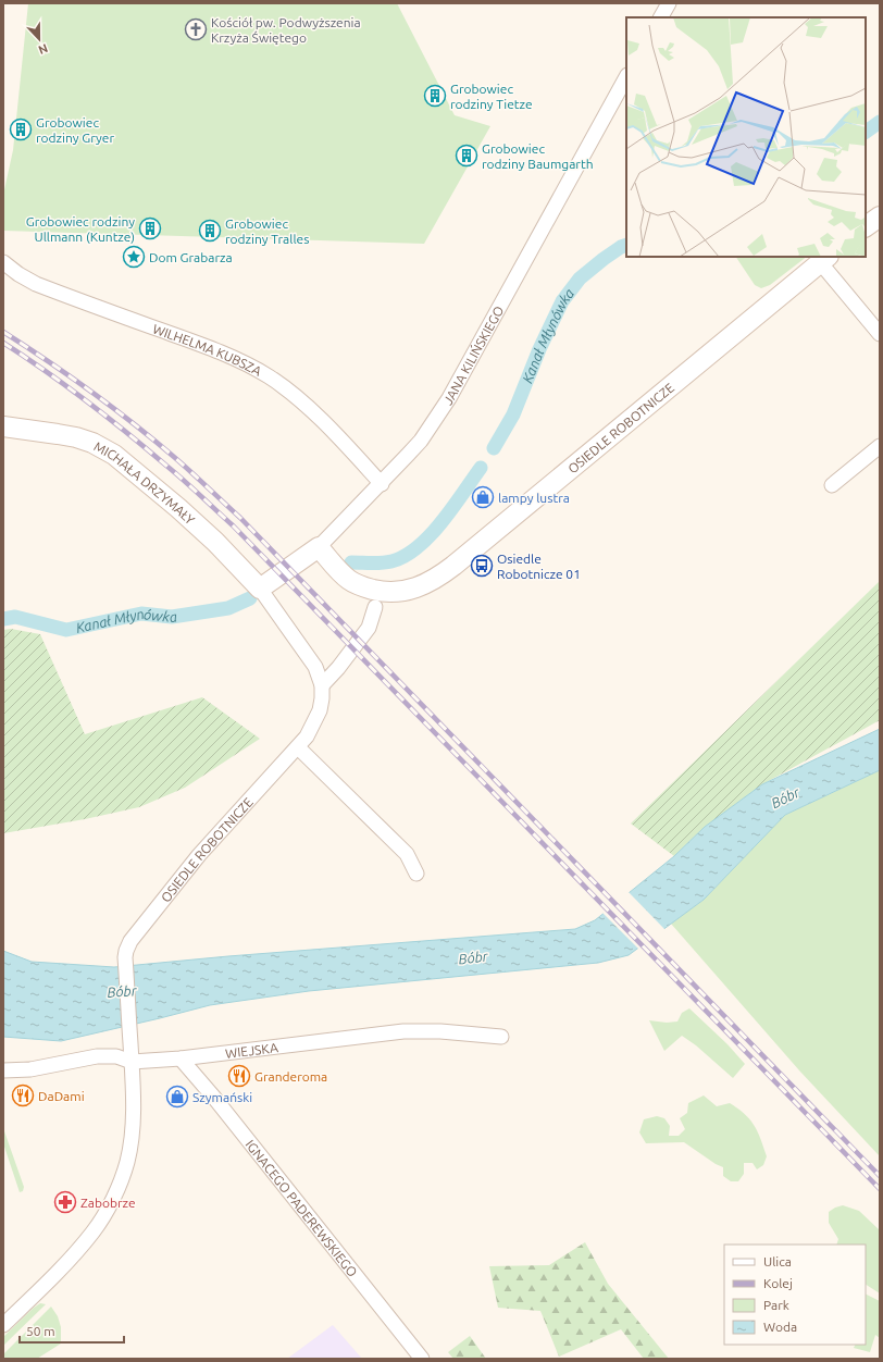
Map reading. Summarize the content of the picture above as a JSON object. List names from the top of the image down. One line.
{"streets":{"street":["WILHELMA KUBSZA","JANA KILIŃSKIEGO","OSIEDLE ROBOTNICZE","MICHAŁA DRZYMAŁY","WIEJSKA","IGNACEGO PADEREWSKIEGO"]},"crossings":[["WILHELMA KUBSZA","JANA KILIŃSKIEGO"],["JANA KILIŃSKIEGO","OSIEDLE ROBOTNICZE"],["JANA KILIŃSKIEGO","MICHAŁA DRZYMAŁY"],["OSIEDLE ROBOTNICZE","MICHAŁA DRZYMAŁY"],["OSIEDLE ROBOTNICZE","WIEJSKA"],["WIEJSKA","IGNACEGO PADEREWSKIEGO"]],"water":["Kanał Młynówka","Bóbr"],"places":{"church":["Kościół pw. Podwyższenia Krzyża Świętego"],"building":["Grobowiec rodziny Tietze","Grobowiec rodziny Gryer","Grobowiec rodziny Baumgarth","Grobowiec rodziny Ullmann (Kuntze)","Grobowiec rodziny Tralles"],"place":["Dom Grabarza"],"shop":["lampy lustra","Szymański"],"bus stop":["Osiedle Robotnicze 01"],"restaurant":["Granderoma","DaDami"],"pharmacy":["Zabobrze"]},"legend":["Ulica","Kolej","Park","Woda"],"scale_bar":"50 m","north":"bottom"}
